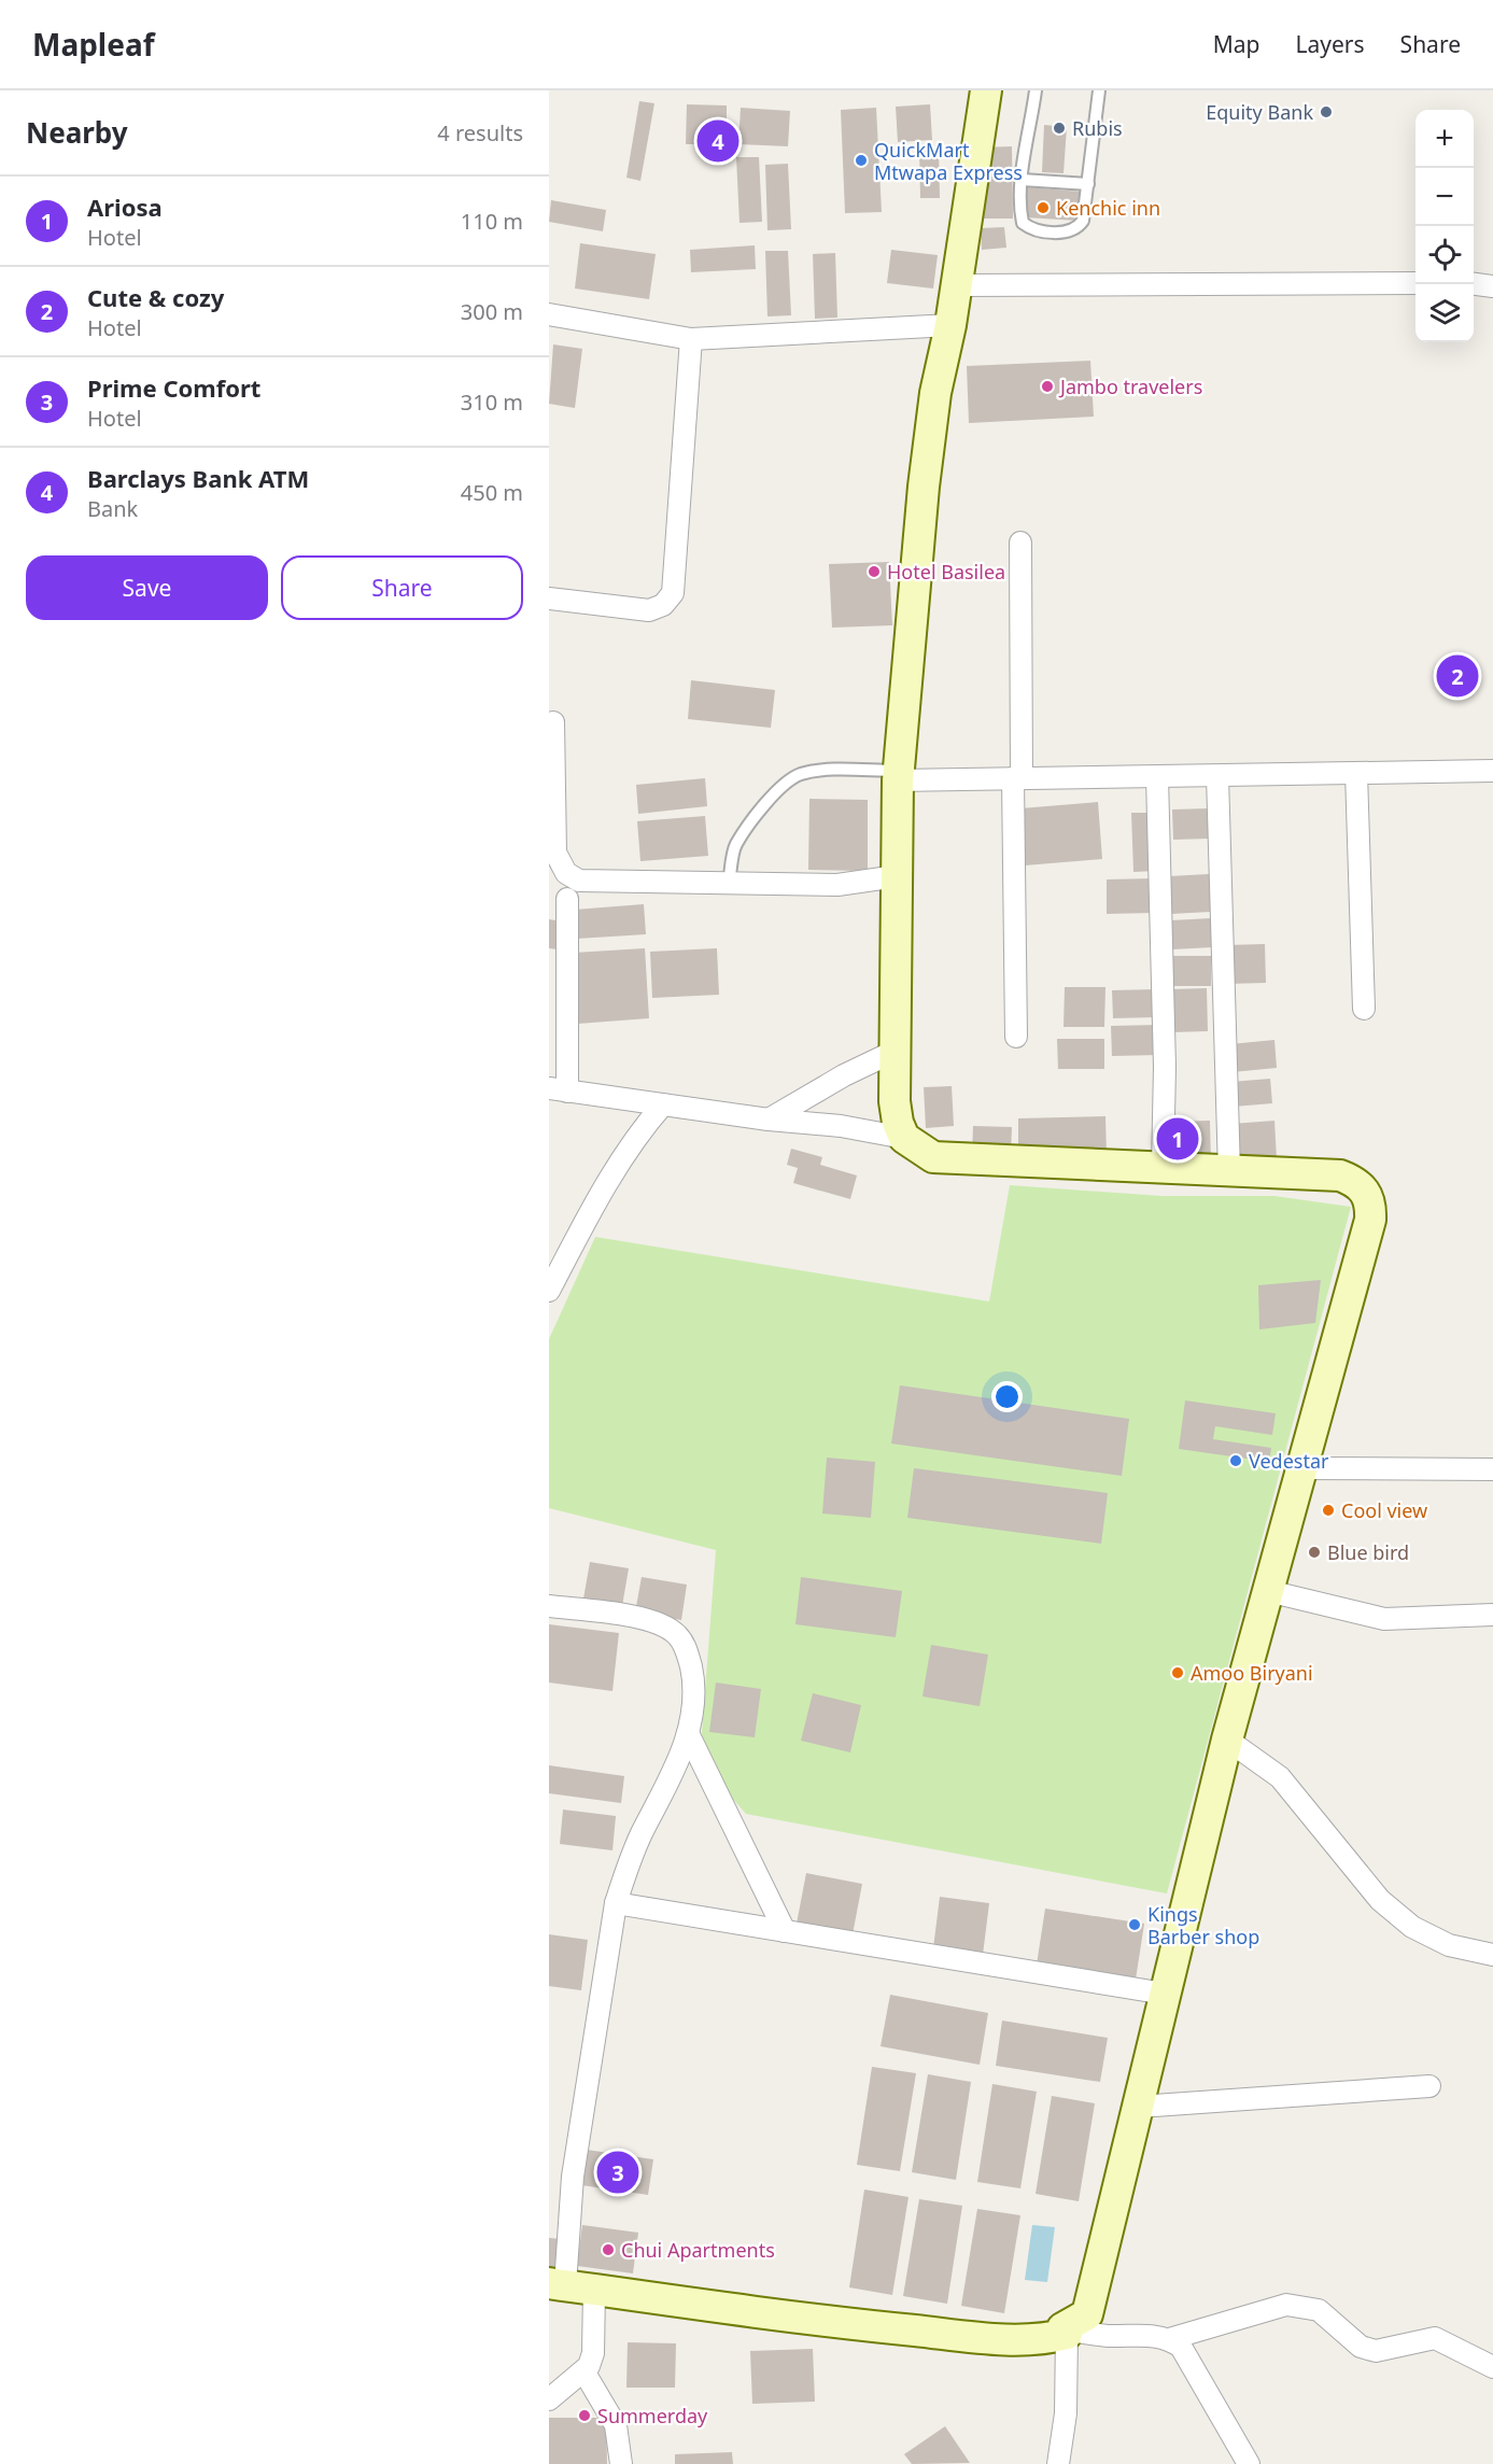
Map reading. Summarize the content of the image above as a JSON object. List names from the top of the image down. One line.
{"places":["Equity Bank","Rubis","QuickMart Mtwapa Express","Kenchic inn","Jambo travelers","Hotel Basilea","Vedestar","Cool view","Blue bird","Amoo Biryani","Kings Barber shop","Chui Apartments","Summerday"],"page":{"header":"Mapleaf","nav":["Map","Layers","Share"],"heading":["Nearby","4 results"],"map_buttons":["+","−"],"pins":["4","2","1","3"],"list":[{"mark":"1","name":"Ariosa","note":"Hotel","value":"110 m"},{"mark":"2","name":"Cute & cozy","note":"Hotel","value":"300 m"},{"mark":"3","name":"Prime Comfort","note":"Hotel","value":"310 m"},{"mark":"4","name":"Barclays Bank ATM","note":"Bank","value":"450 m"}],"buttons":["Save","Share"]}}
